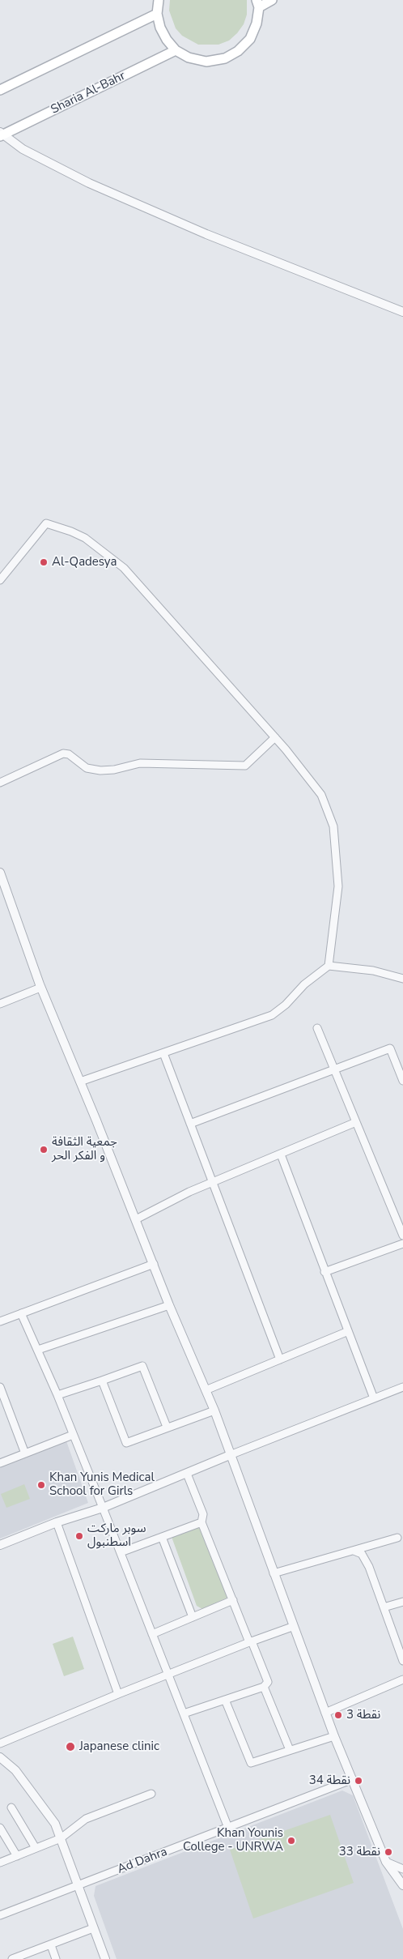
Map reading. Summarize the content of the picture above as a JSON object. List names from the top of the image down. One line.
{"streets":{"main road":["Sharia Al-Bahr"],"street":["Ad Dahra"]},"places":["Al-Qadesya","جمعية الثقافة و الفكر الحر","Khan Yunis Medical School for Girls","سوبر ماركت اسطنبول","نقطة 3","Japanese clinic","نقطة 34","Khan Younis College - UNRWA","نقطة 33"]}
